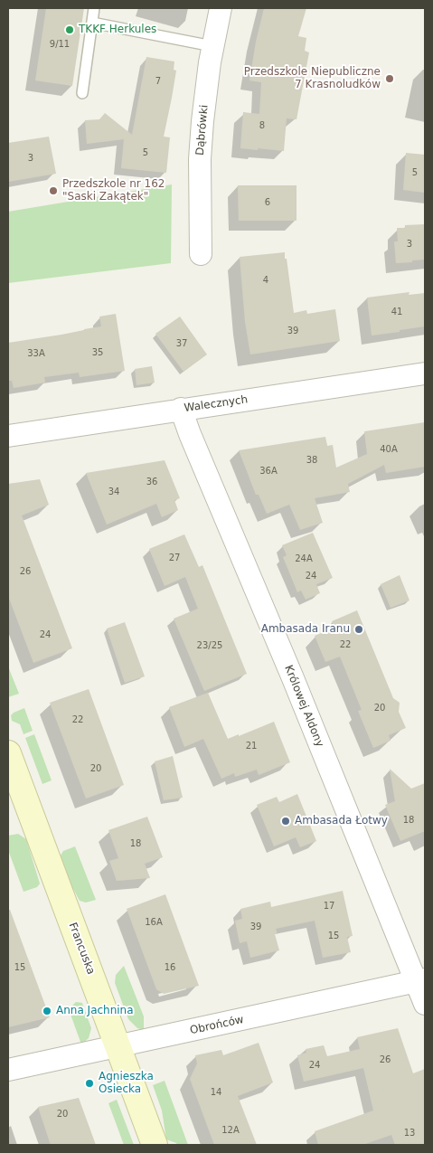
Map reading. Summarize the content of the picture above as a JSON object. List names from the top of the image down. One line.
{"streets":{"street":["Dąbrówki","Walecznych","Królowej Aldony","Francuska","Obrońców"]},"crossings":[["Walecznych","Królowej Aldony"],["Królowej Aldony","Obrońców"],["Francuska","Obrońców"]],"places":["TKKF Herkules","Przedszkole Niepubliczne 7 Krasnoludków","Przedszkole nr 162 \"Saski Zakątek\"","Ambasada Iranu","Ambasada Łotwy","Anna Jachnina","Agnieszka Osiecka"],"house_numbers":["9/11","7","8","5","3","5","6","3","4","41","39","37","35","33A","40A","38","36A","36","34","27","24A","26","24","24","22","23/25","20","22","21","20","18","18","17","16A","39","15","15","16","26","24","14","20","12A","13"]}
